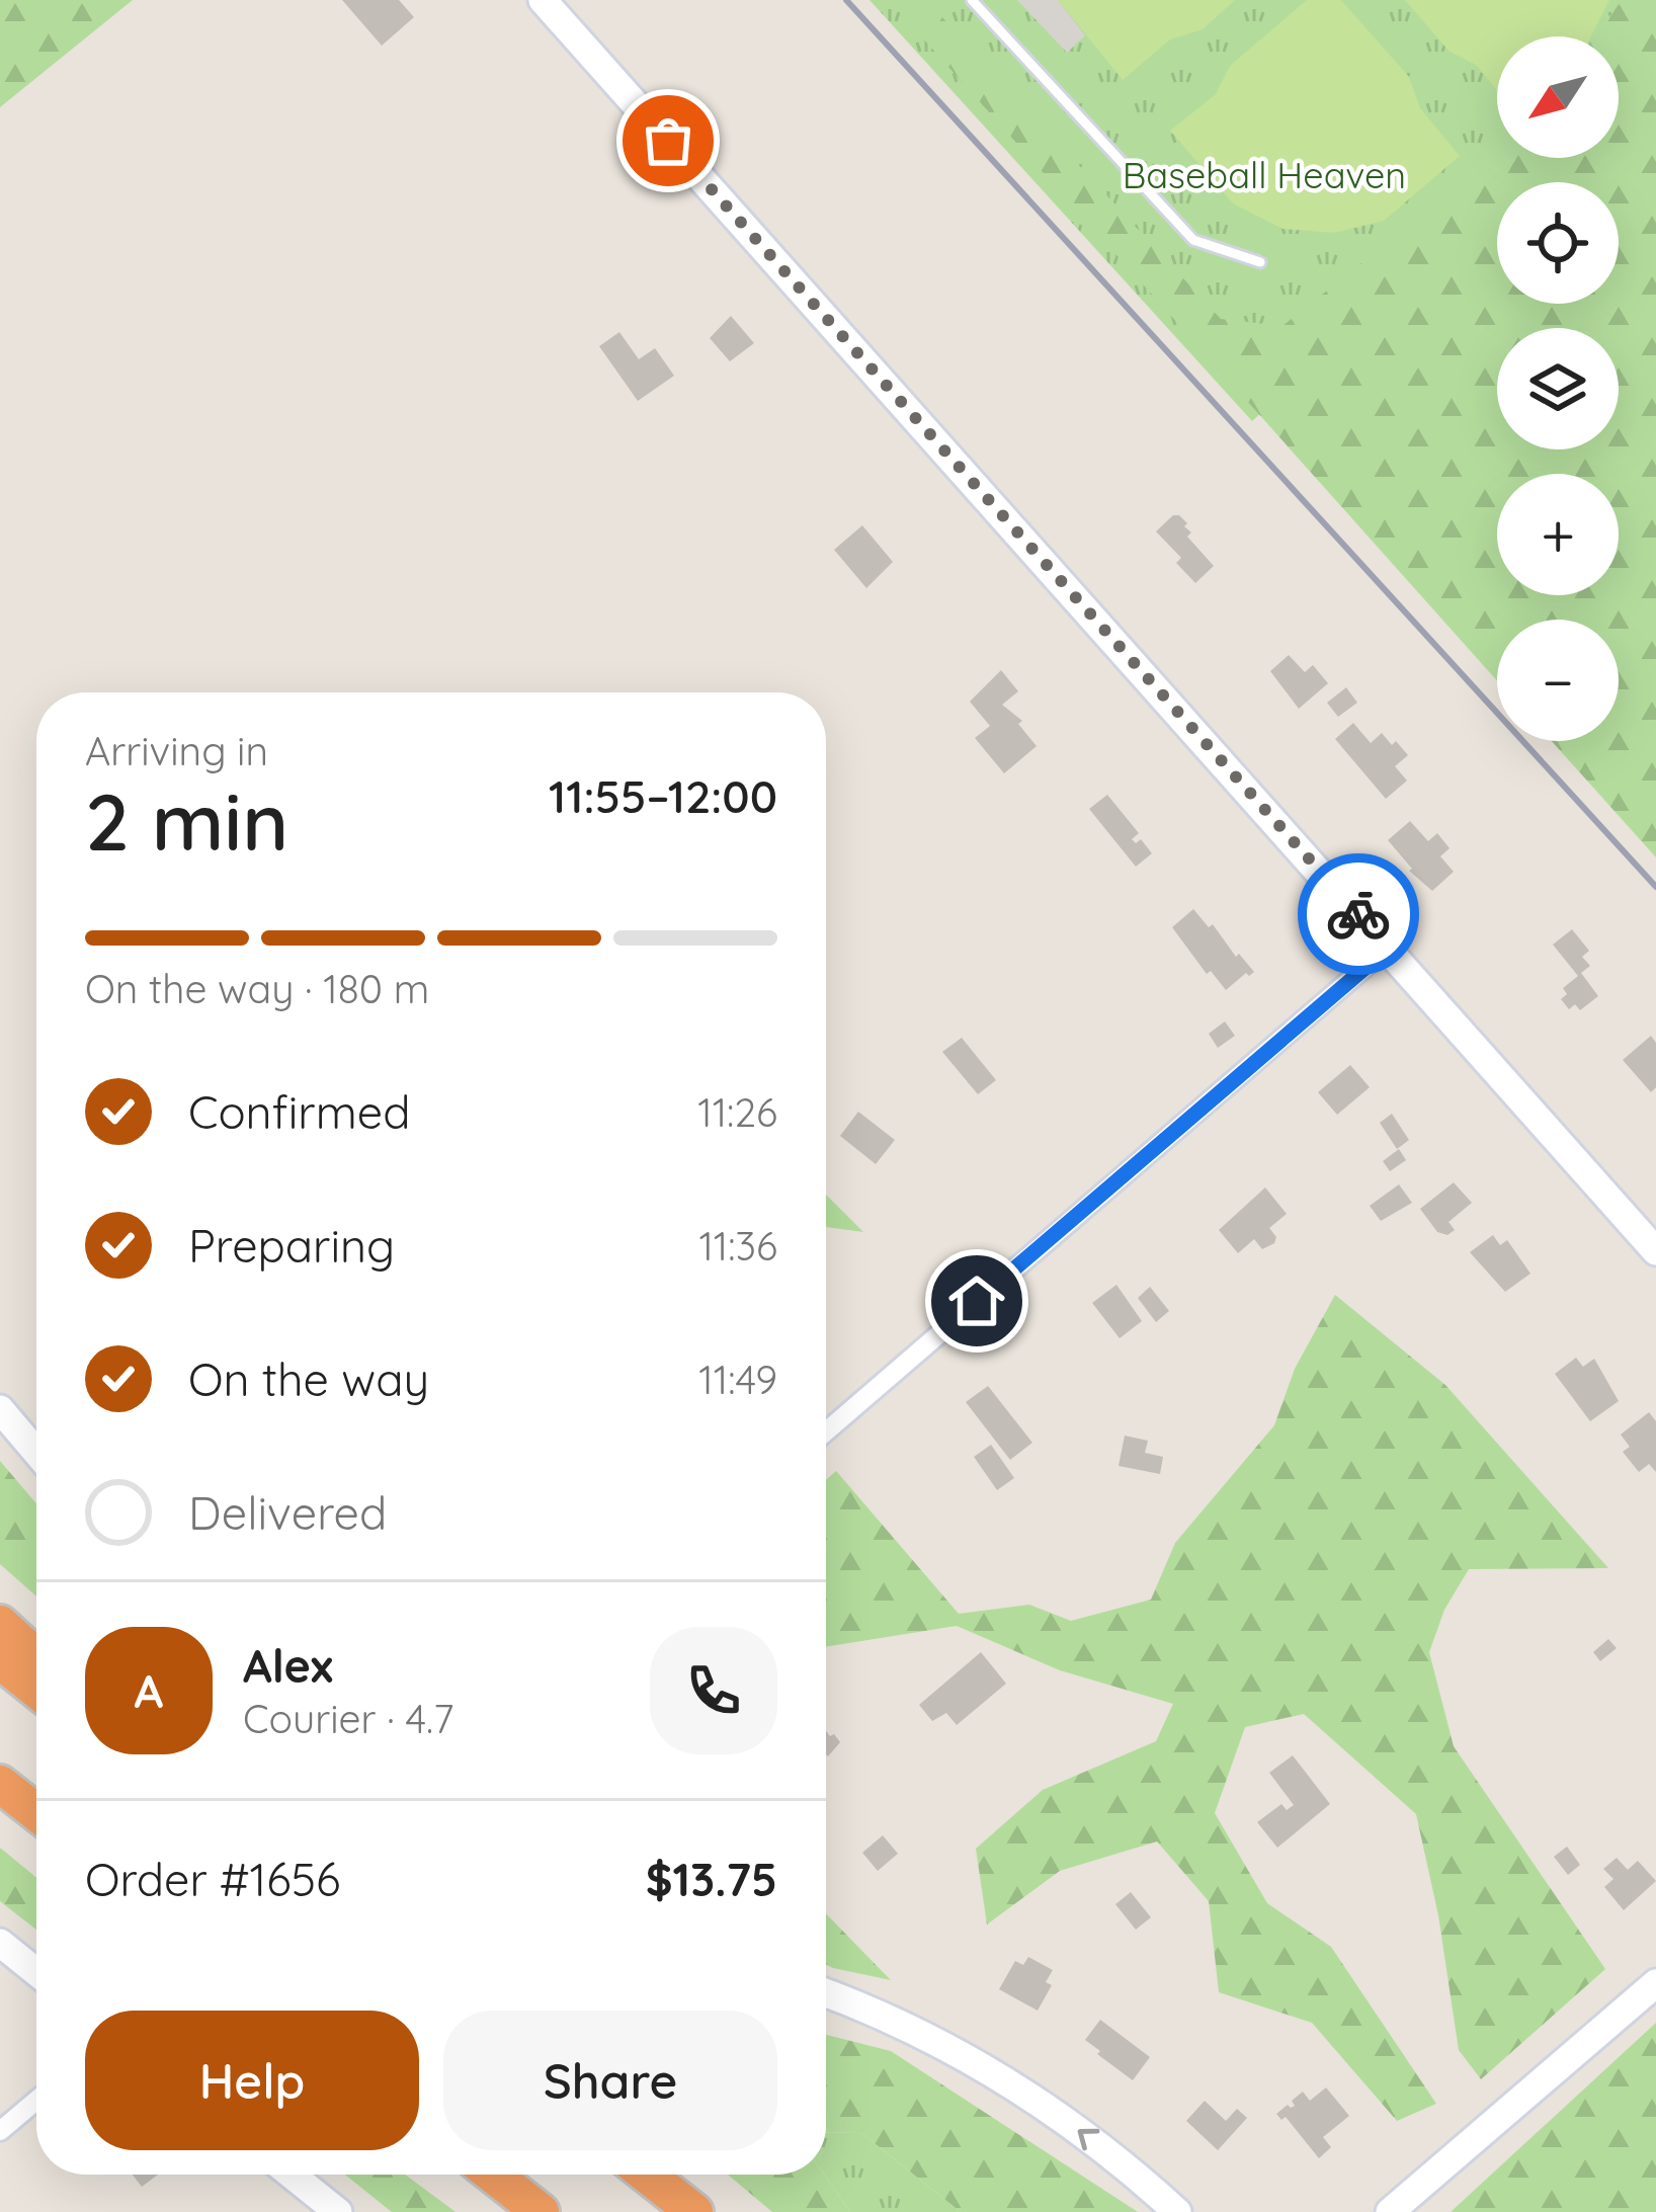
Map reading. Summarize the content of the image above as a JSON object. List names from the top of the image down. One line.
{"parks":["Baseball Heaven"],"north":"bottom left","page":{"map_buttons":["+","−"],"heading":["2 min","Arriving in","11:55–12:00"],"panel":["Alex","Courier · 4.7","Order #1656","$13.75"],"bar":"On the way · 180 m","list":[["Confirmed","11:26"],["Preparing","11:36"],["On the way","11:49"],"Delivered"],"round":"A","buttons":["Help","Share"]}}
